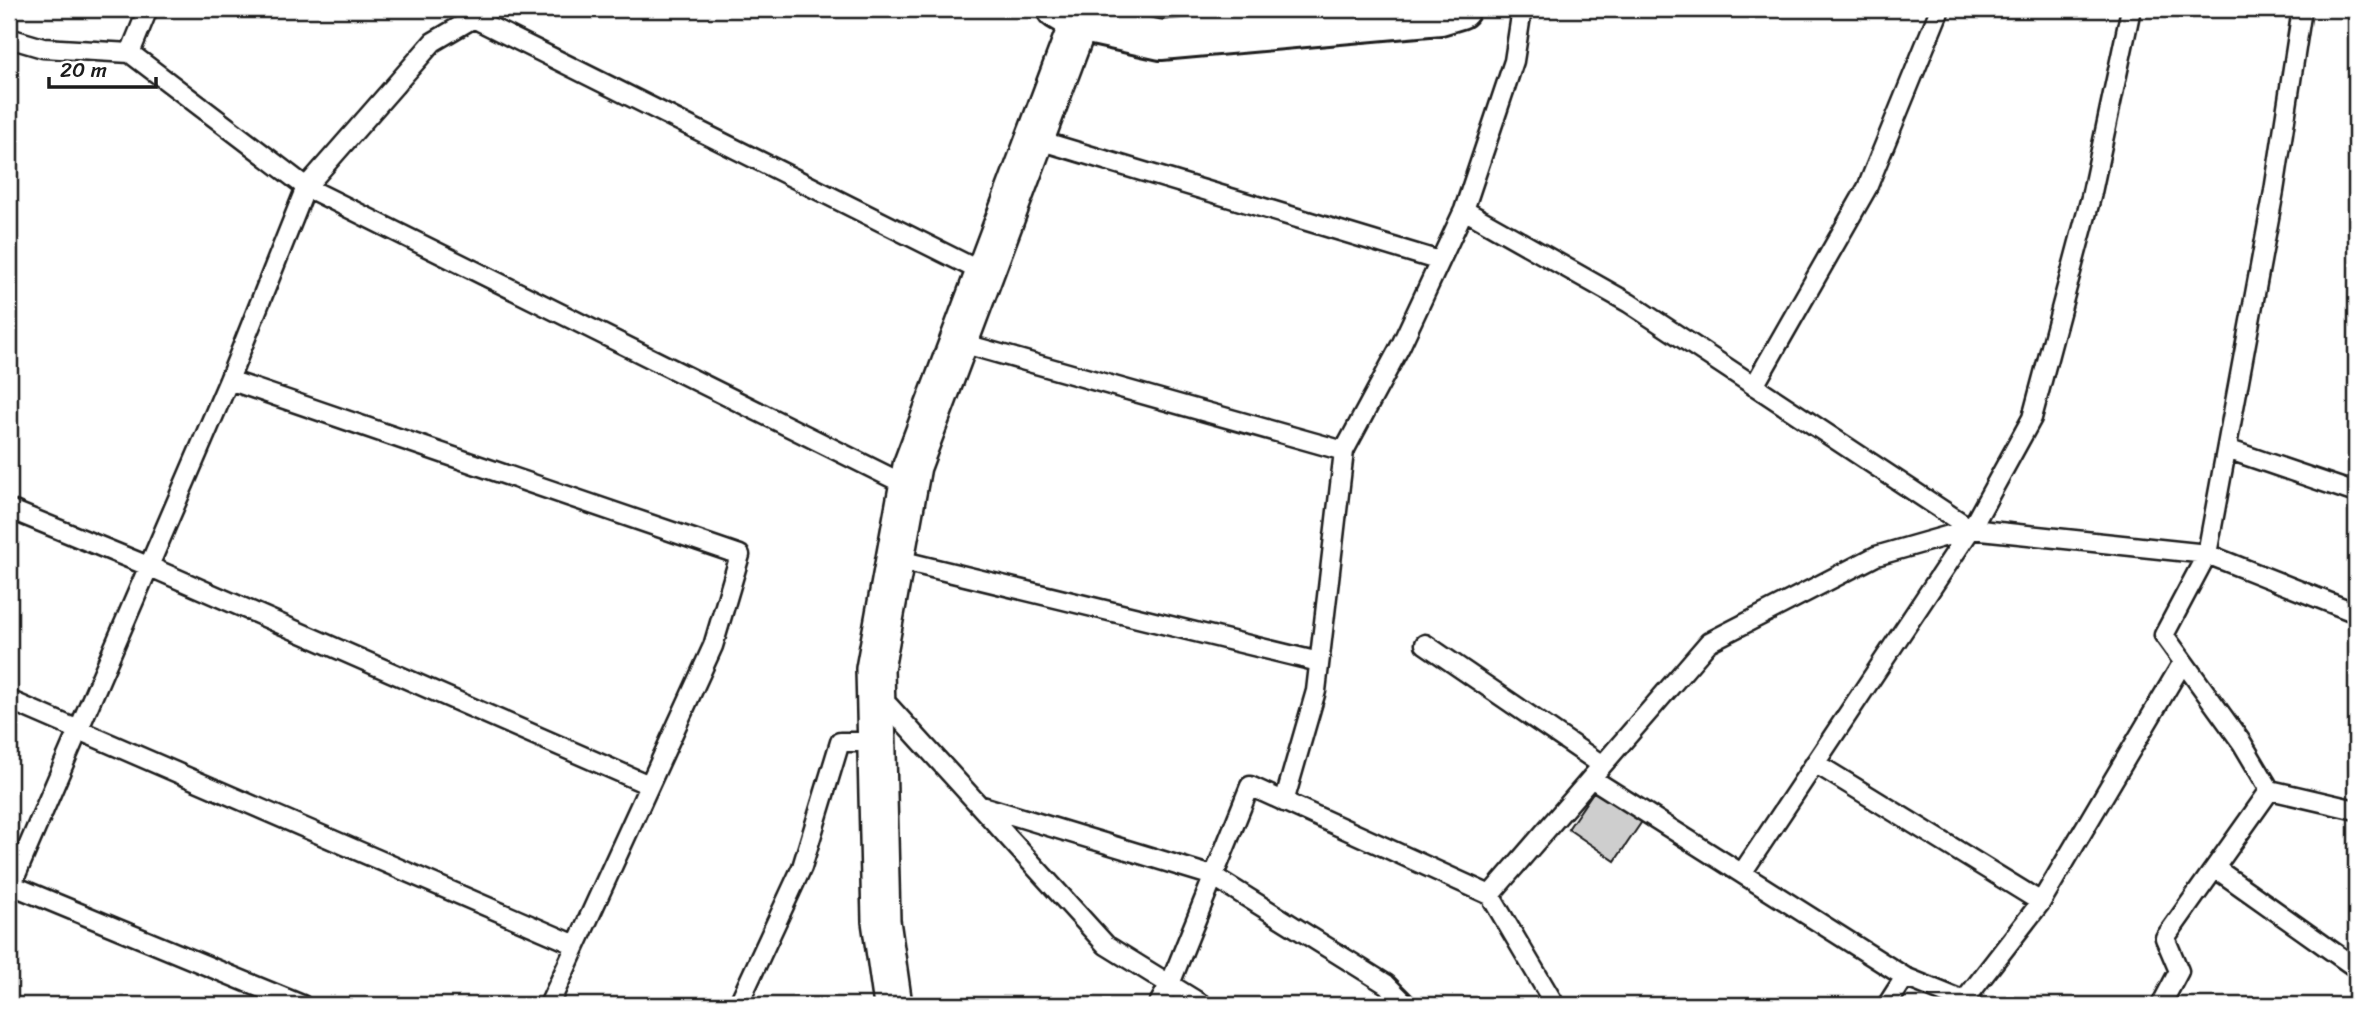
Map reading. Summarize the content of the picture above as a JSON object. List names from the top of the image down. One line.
{"scale_bar":"20 m"}
